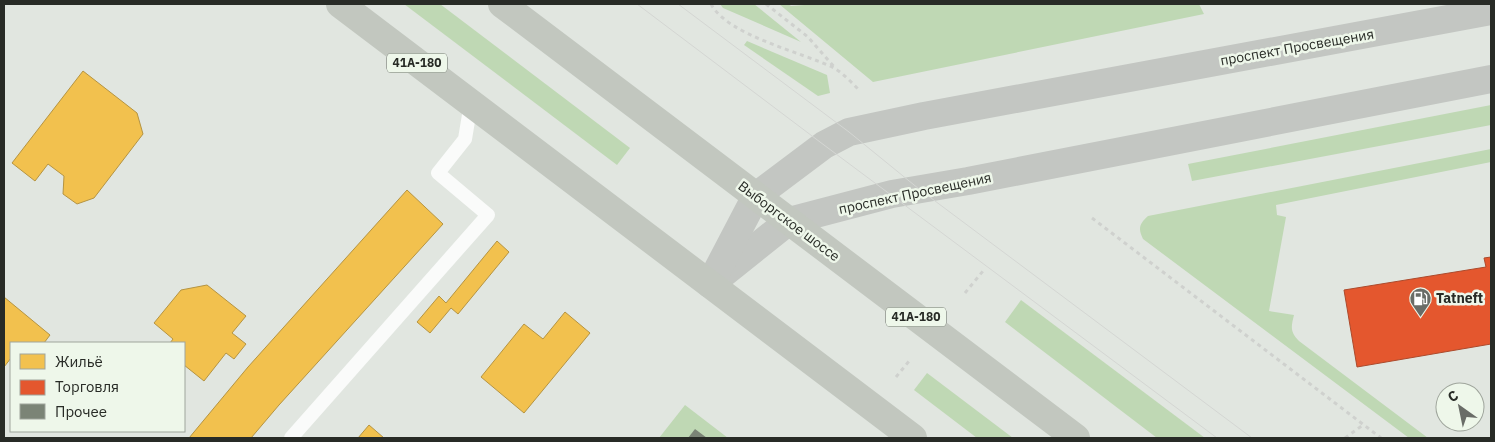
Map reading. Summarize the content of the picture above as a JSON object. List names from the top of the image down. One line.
{"streets":{"main road":["проспект Просвещения","41А-180","Выборгское шоссе"]},"crossings":[["проспект Просвещения","41А-180"],["проспект Просвещения","Выборгское шоссе"]],"places":{"fuel station":["Tatneft"]},"legend":["Жильё","Торговля","Прочее"],"north":"top left"}
